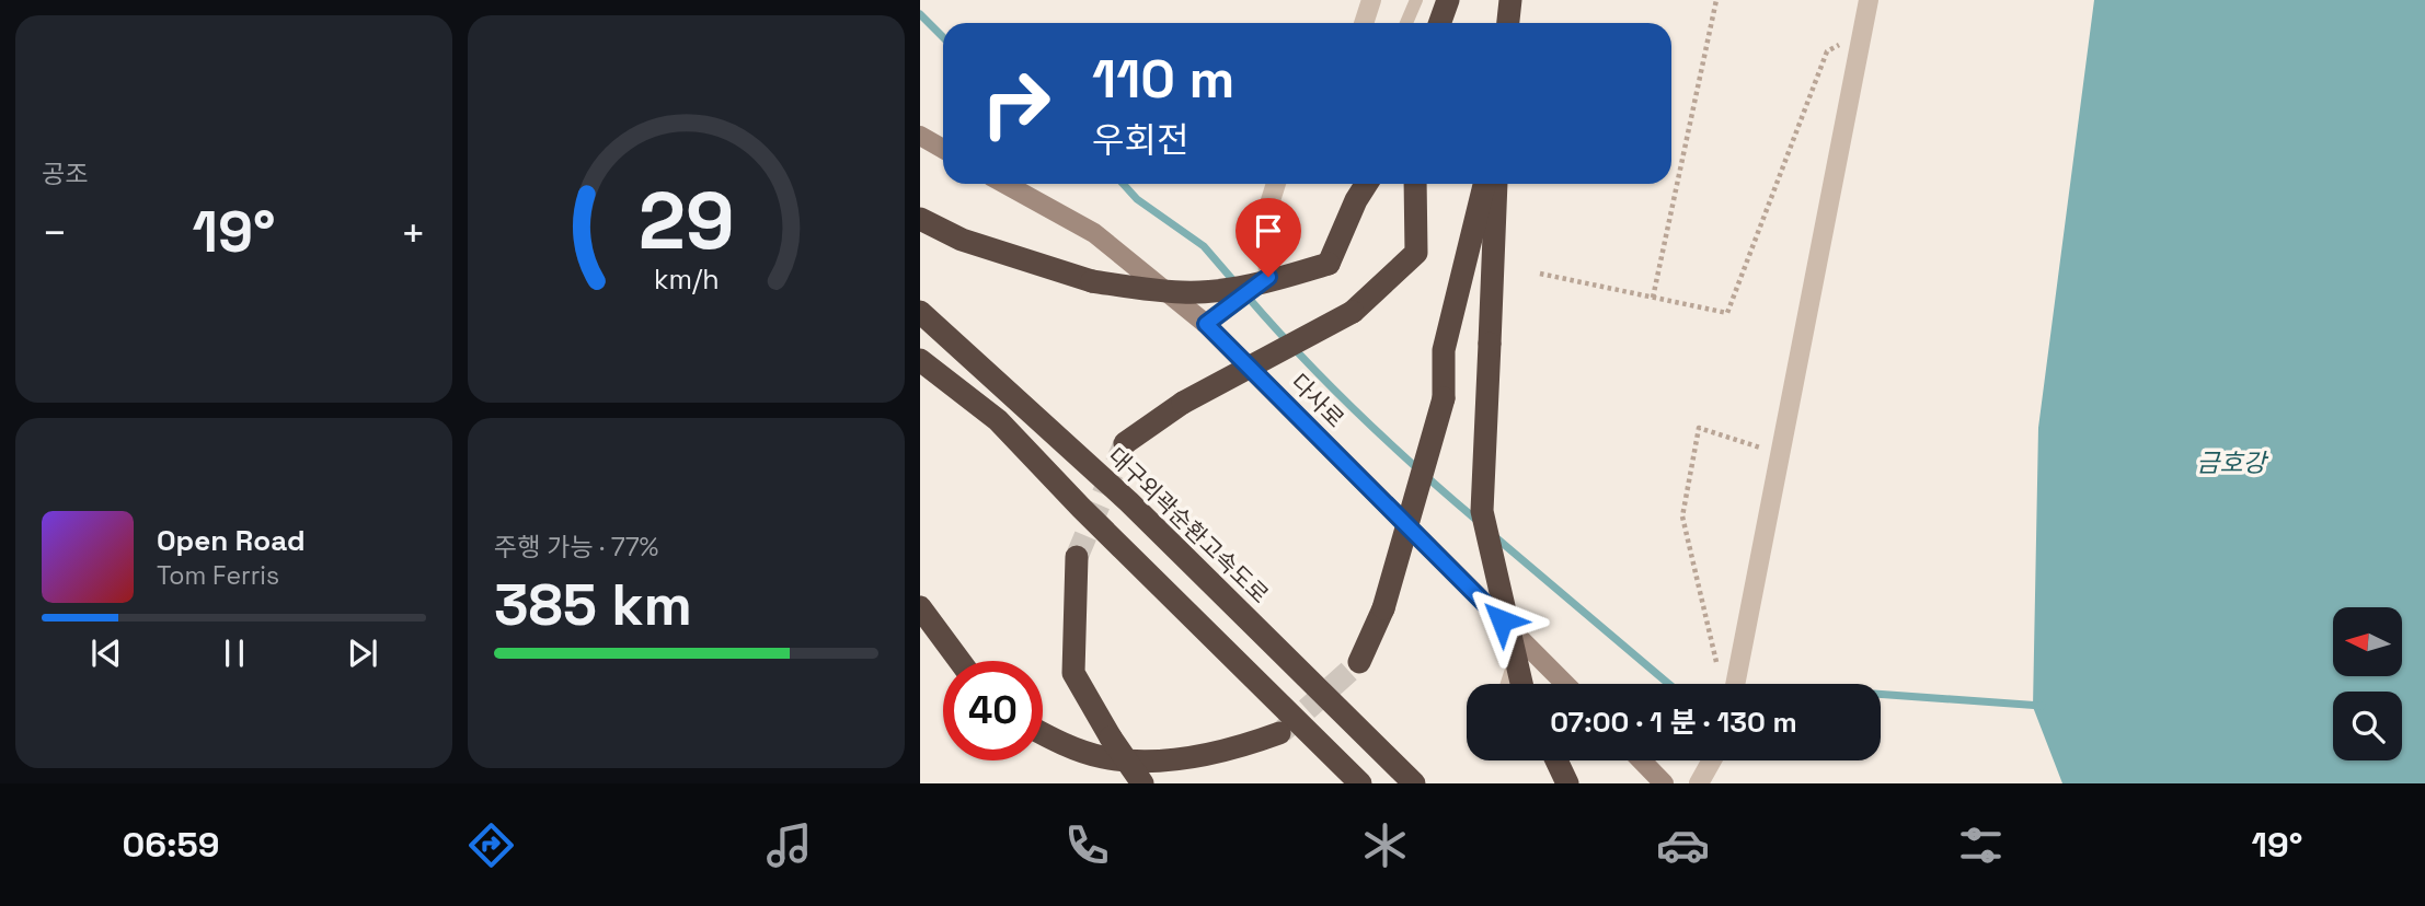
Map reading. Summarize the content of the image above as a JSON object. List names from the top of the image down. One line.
{"streets":{"highway":["대구외곽순환고속도로"],"street":["다사로"]},"water":["금호강"],"north":"left","page":{"tile":["공조",["주행 가능 · 77%","385 km"]],"turn":["110 m","우회전"],"heat":["−","19°","+"],"song":["Open Road","Tom Ferris"],"limit":"40","trip":"07:00 · 1 분 · 130 m","tabs":["06:59","19°"],"gauge":["29","km/h"]}}
